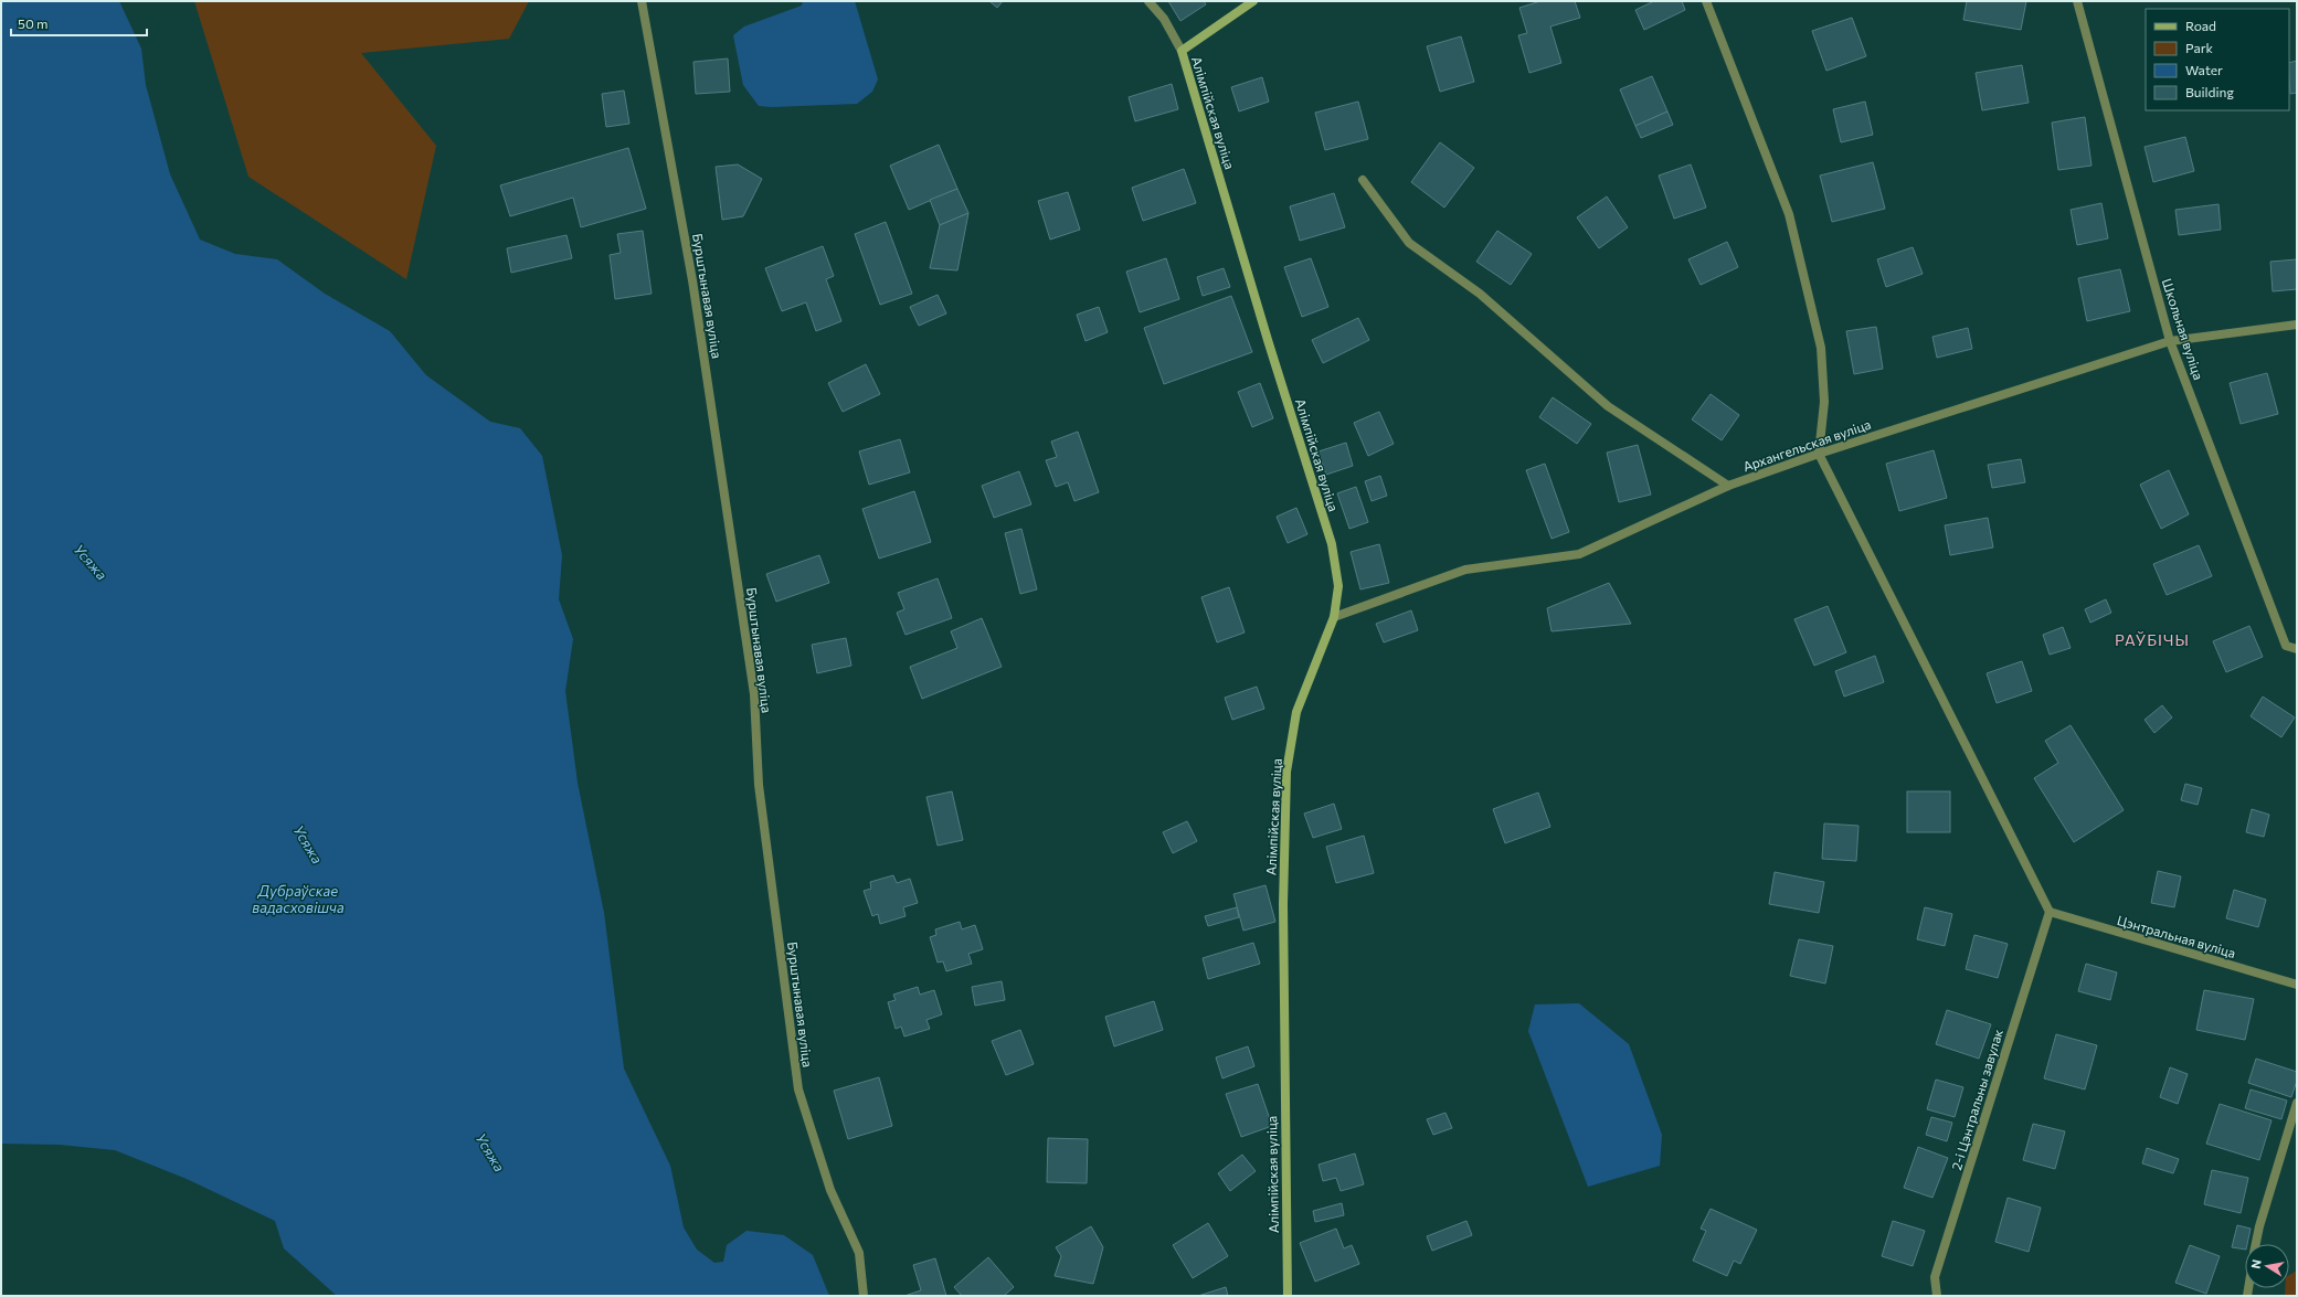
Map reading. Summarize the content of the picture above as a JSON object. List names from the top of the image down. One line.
{"streets":{"street":["Алімпійская вуліца","Бурштынавая вуліца","Школьная вуліца","Архангельская вуліца","Цэнтральная вуліца","2-і Цэнтральны завулак"]},"crossings":[["Алімпійская вуліца","Архангельская вуліца"],["Школьная вуліца","Архангельская вуліца"],["Цэнтральная вуліца","2-і Цэнтральны завулак"]],"districts":["РАЎБІЧЫ"],"water":["Усяжа","Дубраўскае вадасховішча"],"legend":["Road","Park","Water","Building"],"scale_bar":"50 m","north":"left"}
